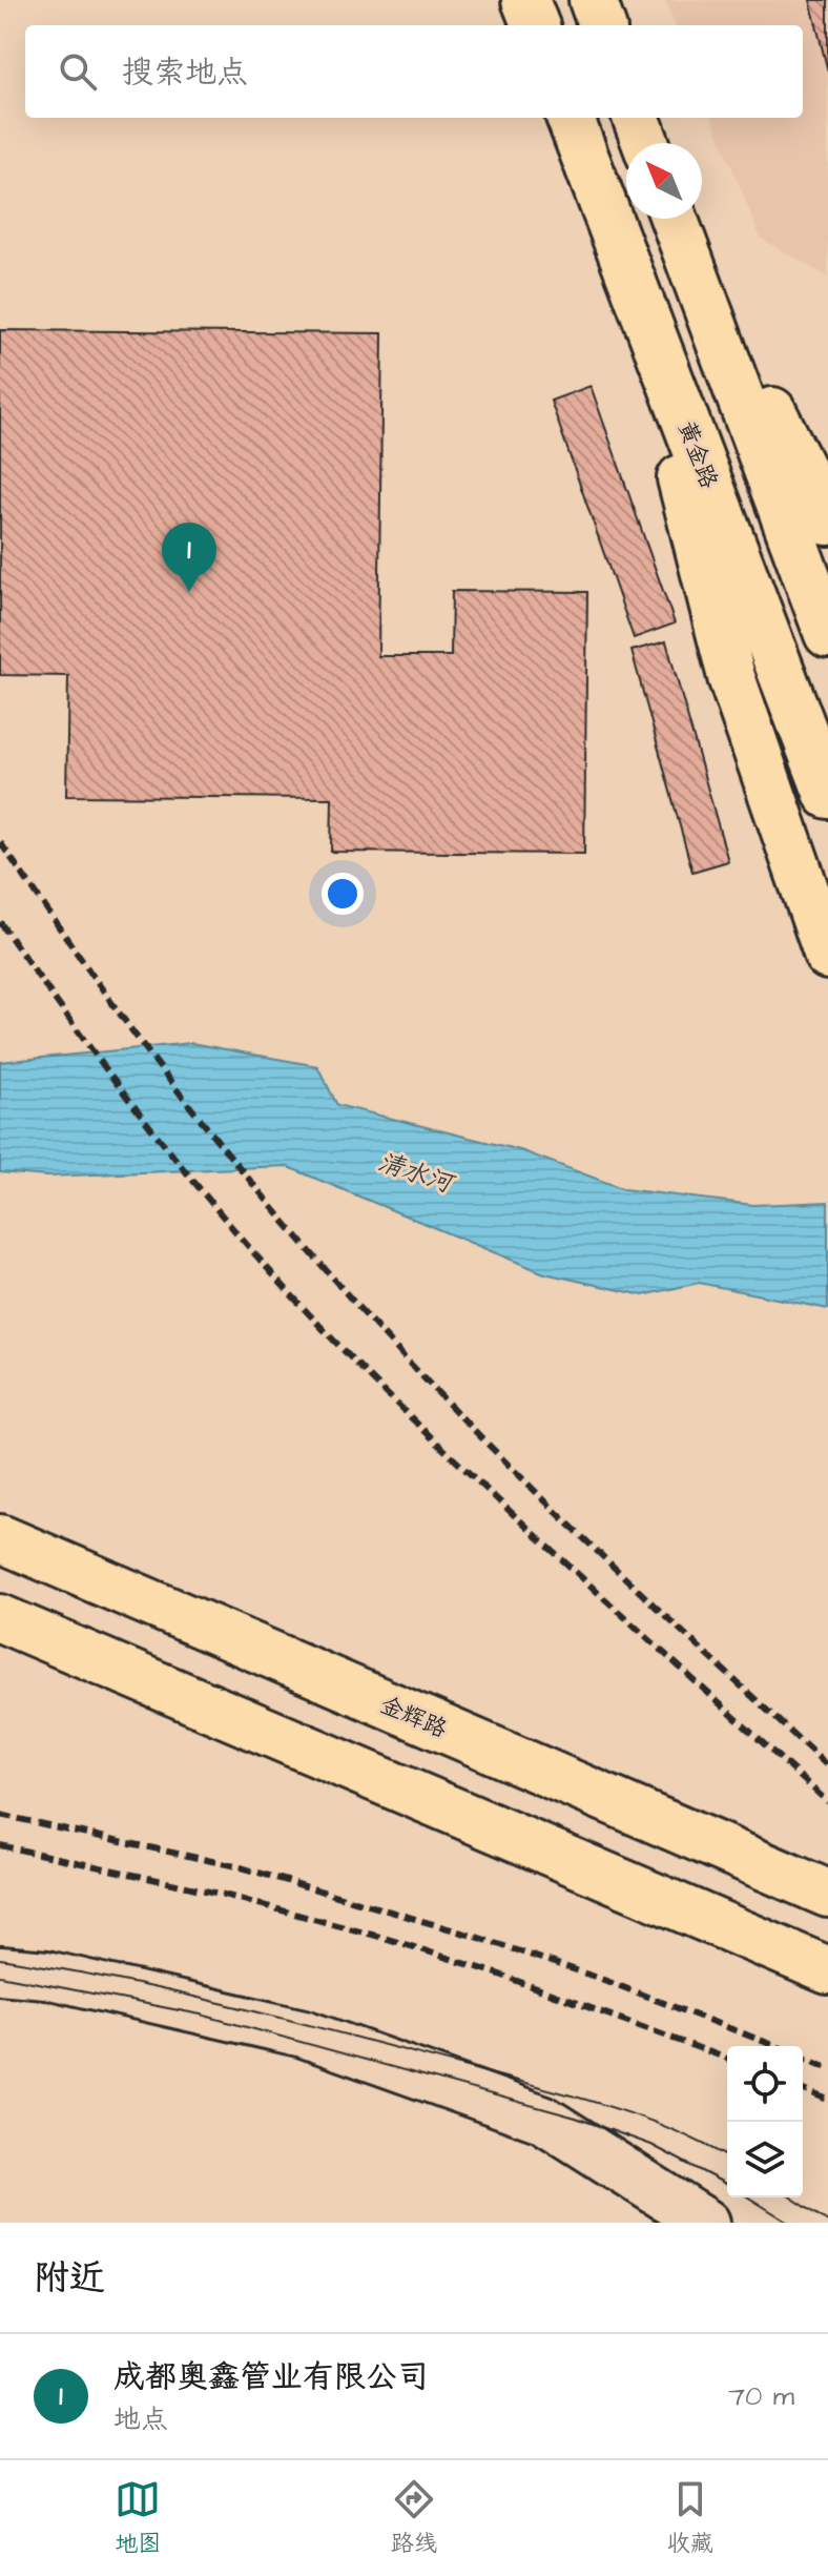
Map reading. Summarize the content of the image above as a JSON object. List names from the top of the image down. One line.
{"streets":{"main road":["黄金路","金辉路"]},"water":["清水河"],"north":"top left","page":{"search":"搜索地点","pins":"1","heading":"附近","list":[{"mark":"1","name":"成都奥鑫管业有限公司","note":"地点","value":"70 m"}],"nav":["地图","路线","收藏"]}}
